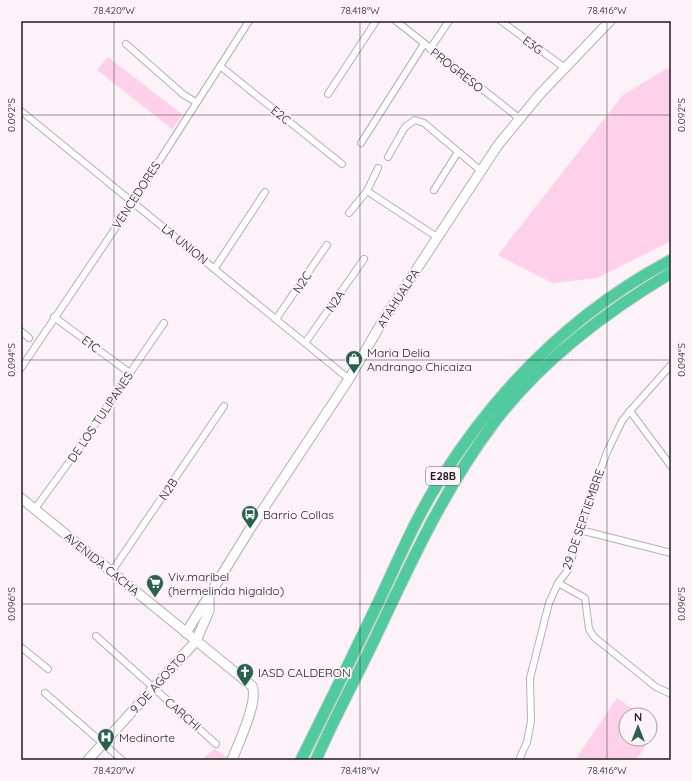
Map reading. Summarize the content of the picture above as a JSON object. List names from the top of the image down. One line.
{"streets":{"highway":["E28B"],"street":["E3G","PROGRESO","E2C","VENCEDORES","LA UNION","N2C","ATAHUALPA","N2A","E1C","DE LOS TULIPANES","N2B","29 DE SEPTIEMBRE","AVENIDA CACHA","9 DE AGOSTO","CARCHI"]},"crossings":[["E3G","ATAHUALPA"],["PROGRESO","ATAHUALPA"],["E2C","VENCEDORES"],["VENCEDORES","LA UNION"],["VENCEDORES","E1C"],["LA UNION","N2C"],["LA UNION","ATAHUALPA"],["LA UNION","N2A"],["ATAHUALPA","AVENIDA CACHA"],["ATAHUALPA","9 DE AGOSTO"],["DE LOS TULIPANES","AVENIDA CACHA"],["N2B","AVENIDA CACHA"],["AVENIDA CACHA","9 DE AGOSTO"],["9 DE AGOSTO","CARCHI"]],"places":{"shop":["Maria Delia Andrango Chicaiza"],"bus stop":["Barrio Collas"],"supermarket":["Viv.maribel (hermelinda higaldo)"],"church":["IASD CALDERON"],"hospital":["Medinorte"]},"north":"top","coordinates":["78.420°W","78.418°W","78.416°W","0.092°S","0.094°S","0.096°S"]}
